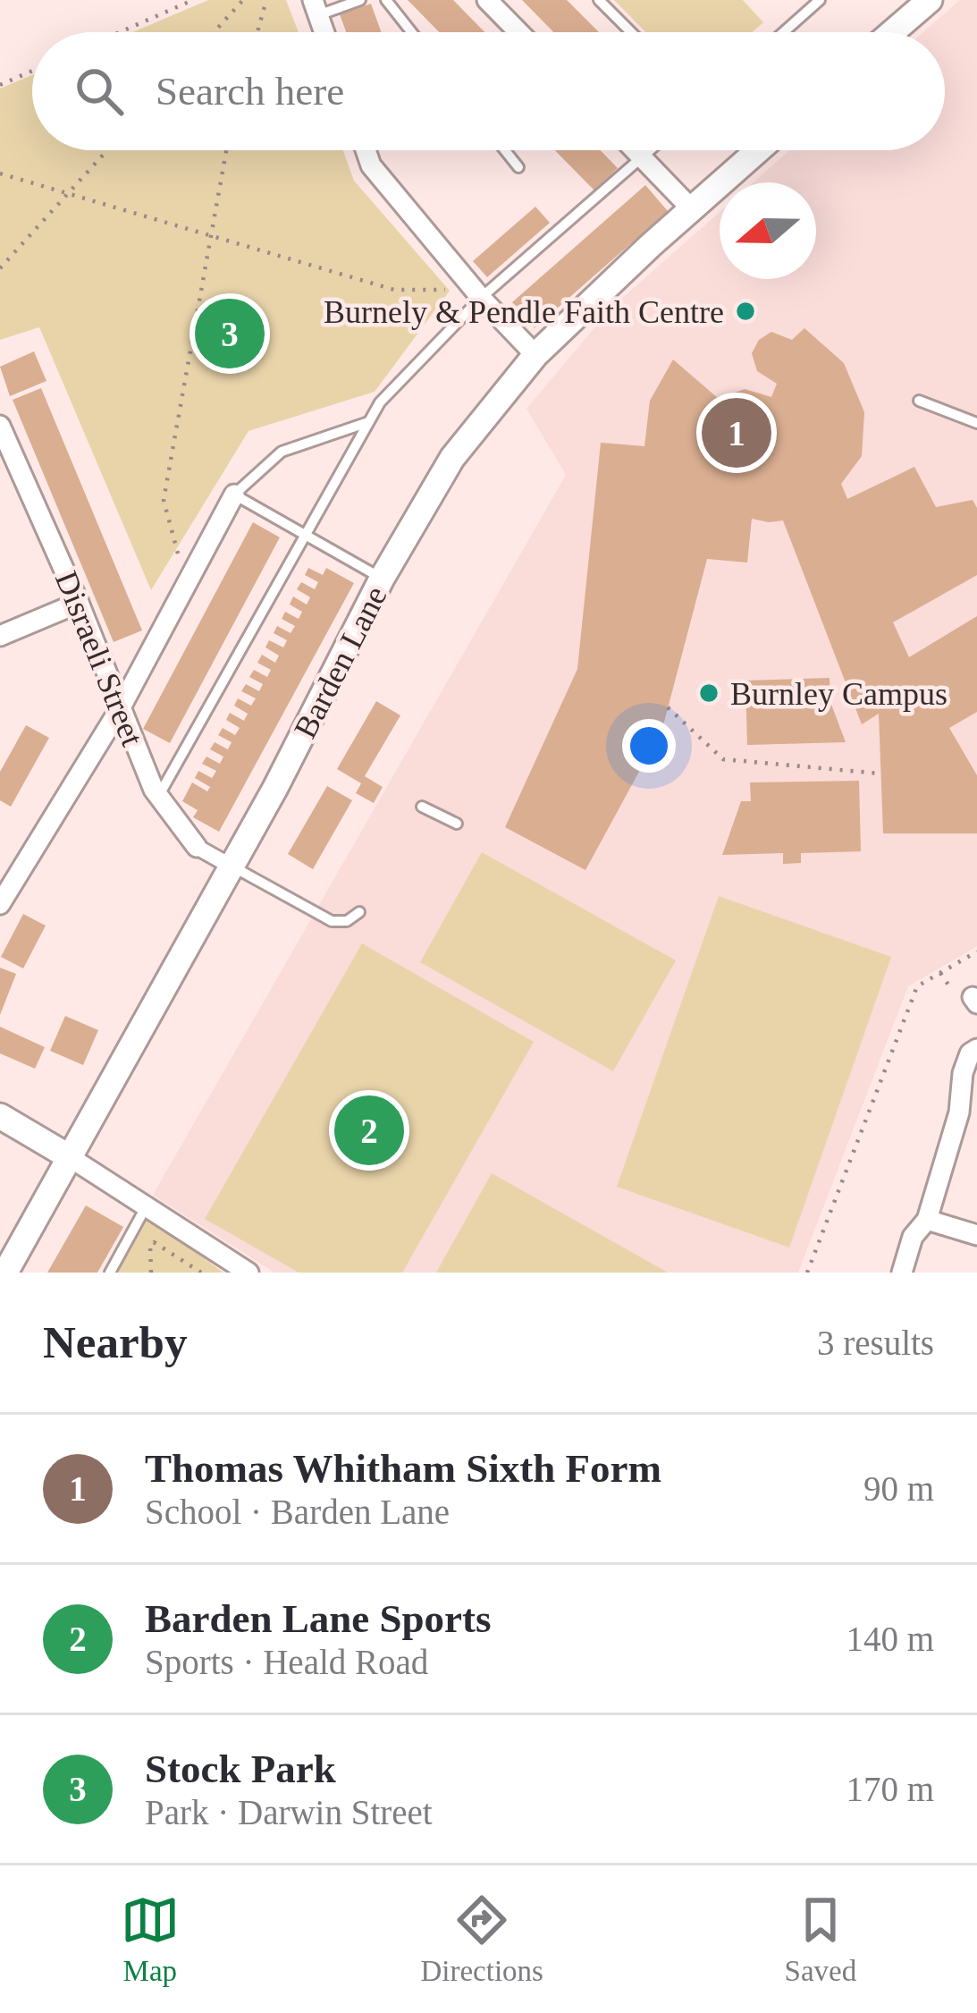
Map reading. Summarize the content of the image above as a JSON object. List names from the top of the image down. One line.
{"streets":{"street":["Disraeli Street","Barden Lane"]},"crossings":[["Disraeli Street","Barden Lane"]],"places":["Burnely & Pendle Faith Centre","Burnley Campus"],"north":"left","page":{"search":"Search here","pins":["3","1","2"],"heading":["Nearby","3 results"],"list":[{"mark":"1","name":"Thomas Whitham Sixth Form","note":"School · Barden Lane","value":"90 m"},{"mark":"2","name":"Barden Lane Sports","note":"Sports · Heald Road","value":"140 m"},{"mark":"3","name":"Stock Park","note":"Park · Darwin Street","value":"170 m"}],"nav":["Map","Directions","Saved"]}}
